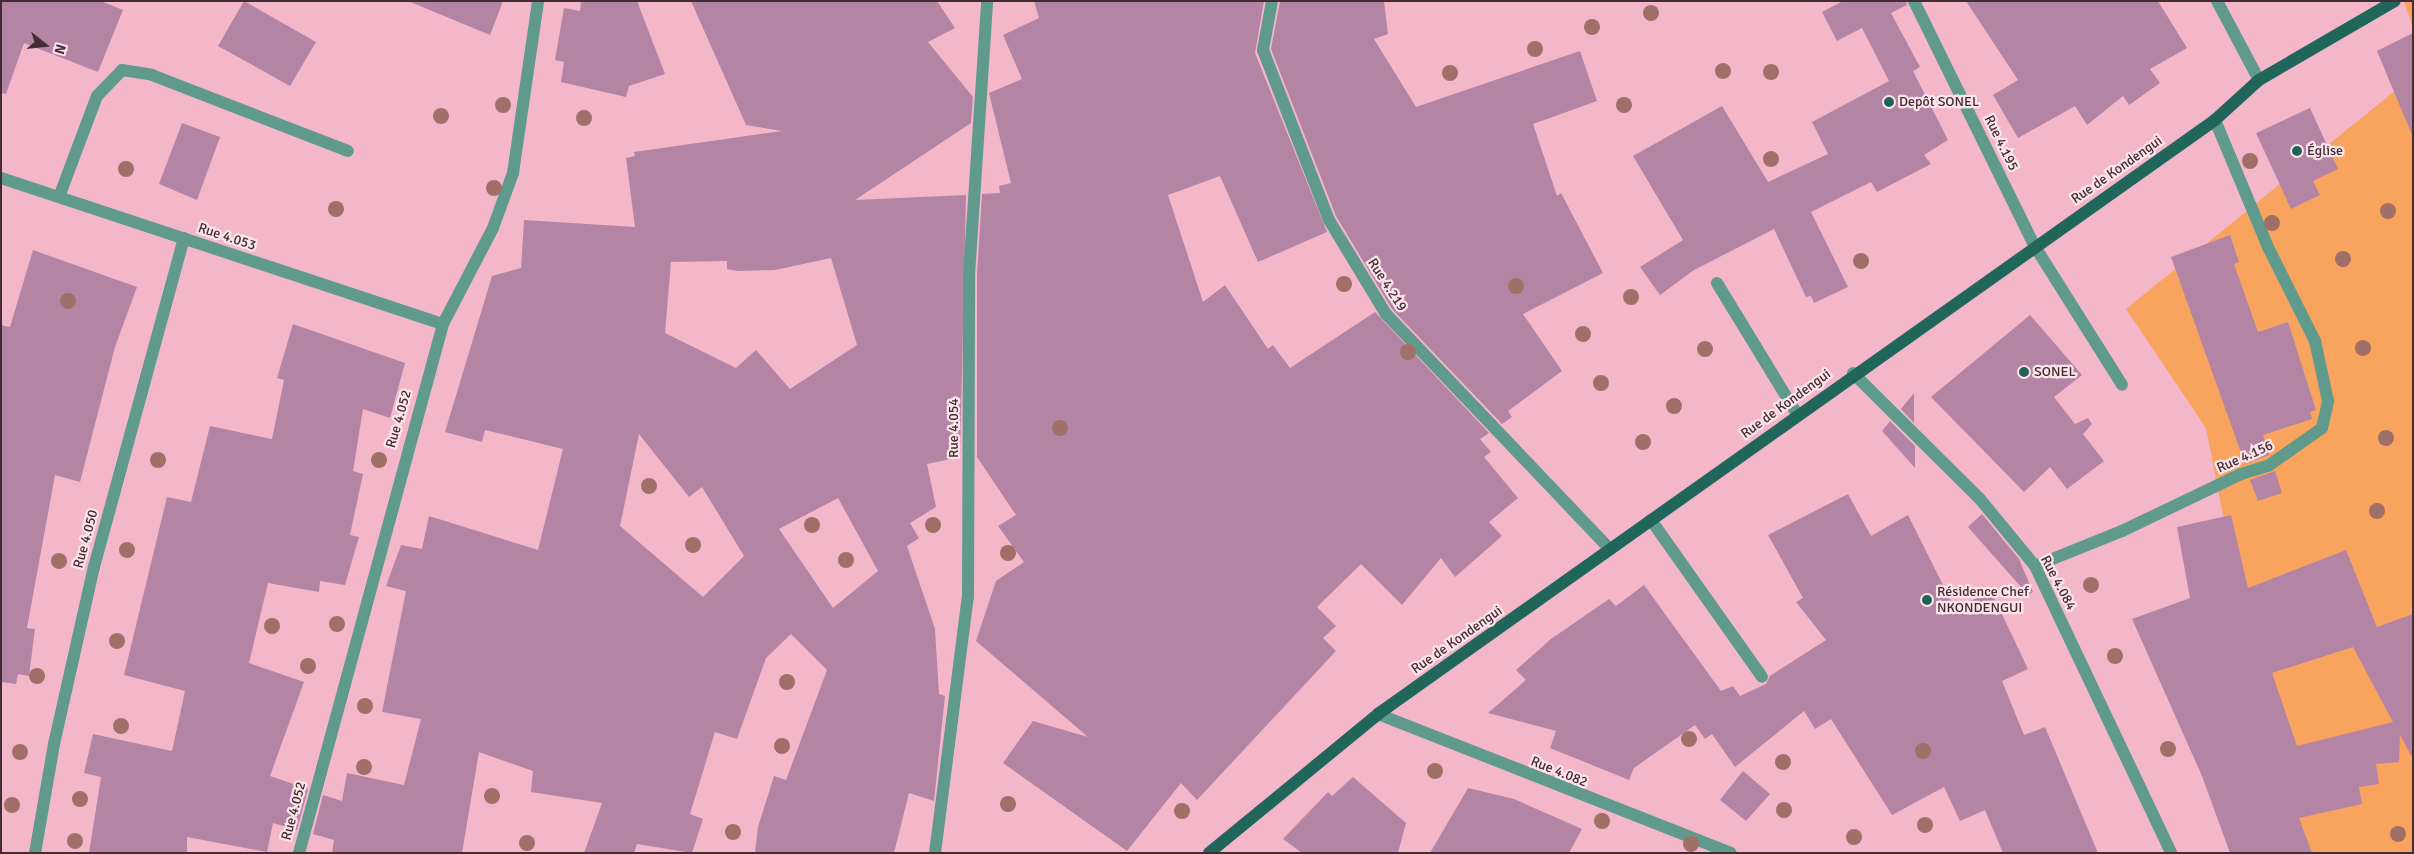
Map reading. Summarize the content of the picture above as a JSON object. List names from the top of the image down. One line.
{"streets":{"main road":["Rue de Kondengui"],"street":["Rue 4.195","Rue 4.053","Rue 4.219","Rue 4.052","Rue 4.054","Rue 4.156","Rue 4.050","Rue 4.084","Rue 4.082"]},"crossings":[["Rue 4.195","Rue de Kondengui"],["Rue de Kondengui","Rue 4.219"],["Rue de Kondengui","Rue 4.156"],["Rue de Kondengui","Rue 4.084"],["Rue de Kondengui","Rue 4.082"],["Rue 4.053","Rue 4.052"],["Rue 4.053","Rue 4.050"],["Rue 4.156","Rue 4.084"]],"places":["Depôt SONEL","Église","SONEL","Résidence Chef NKONDENGUI"],"north":"right"}
